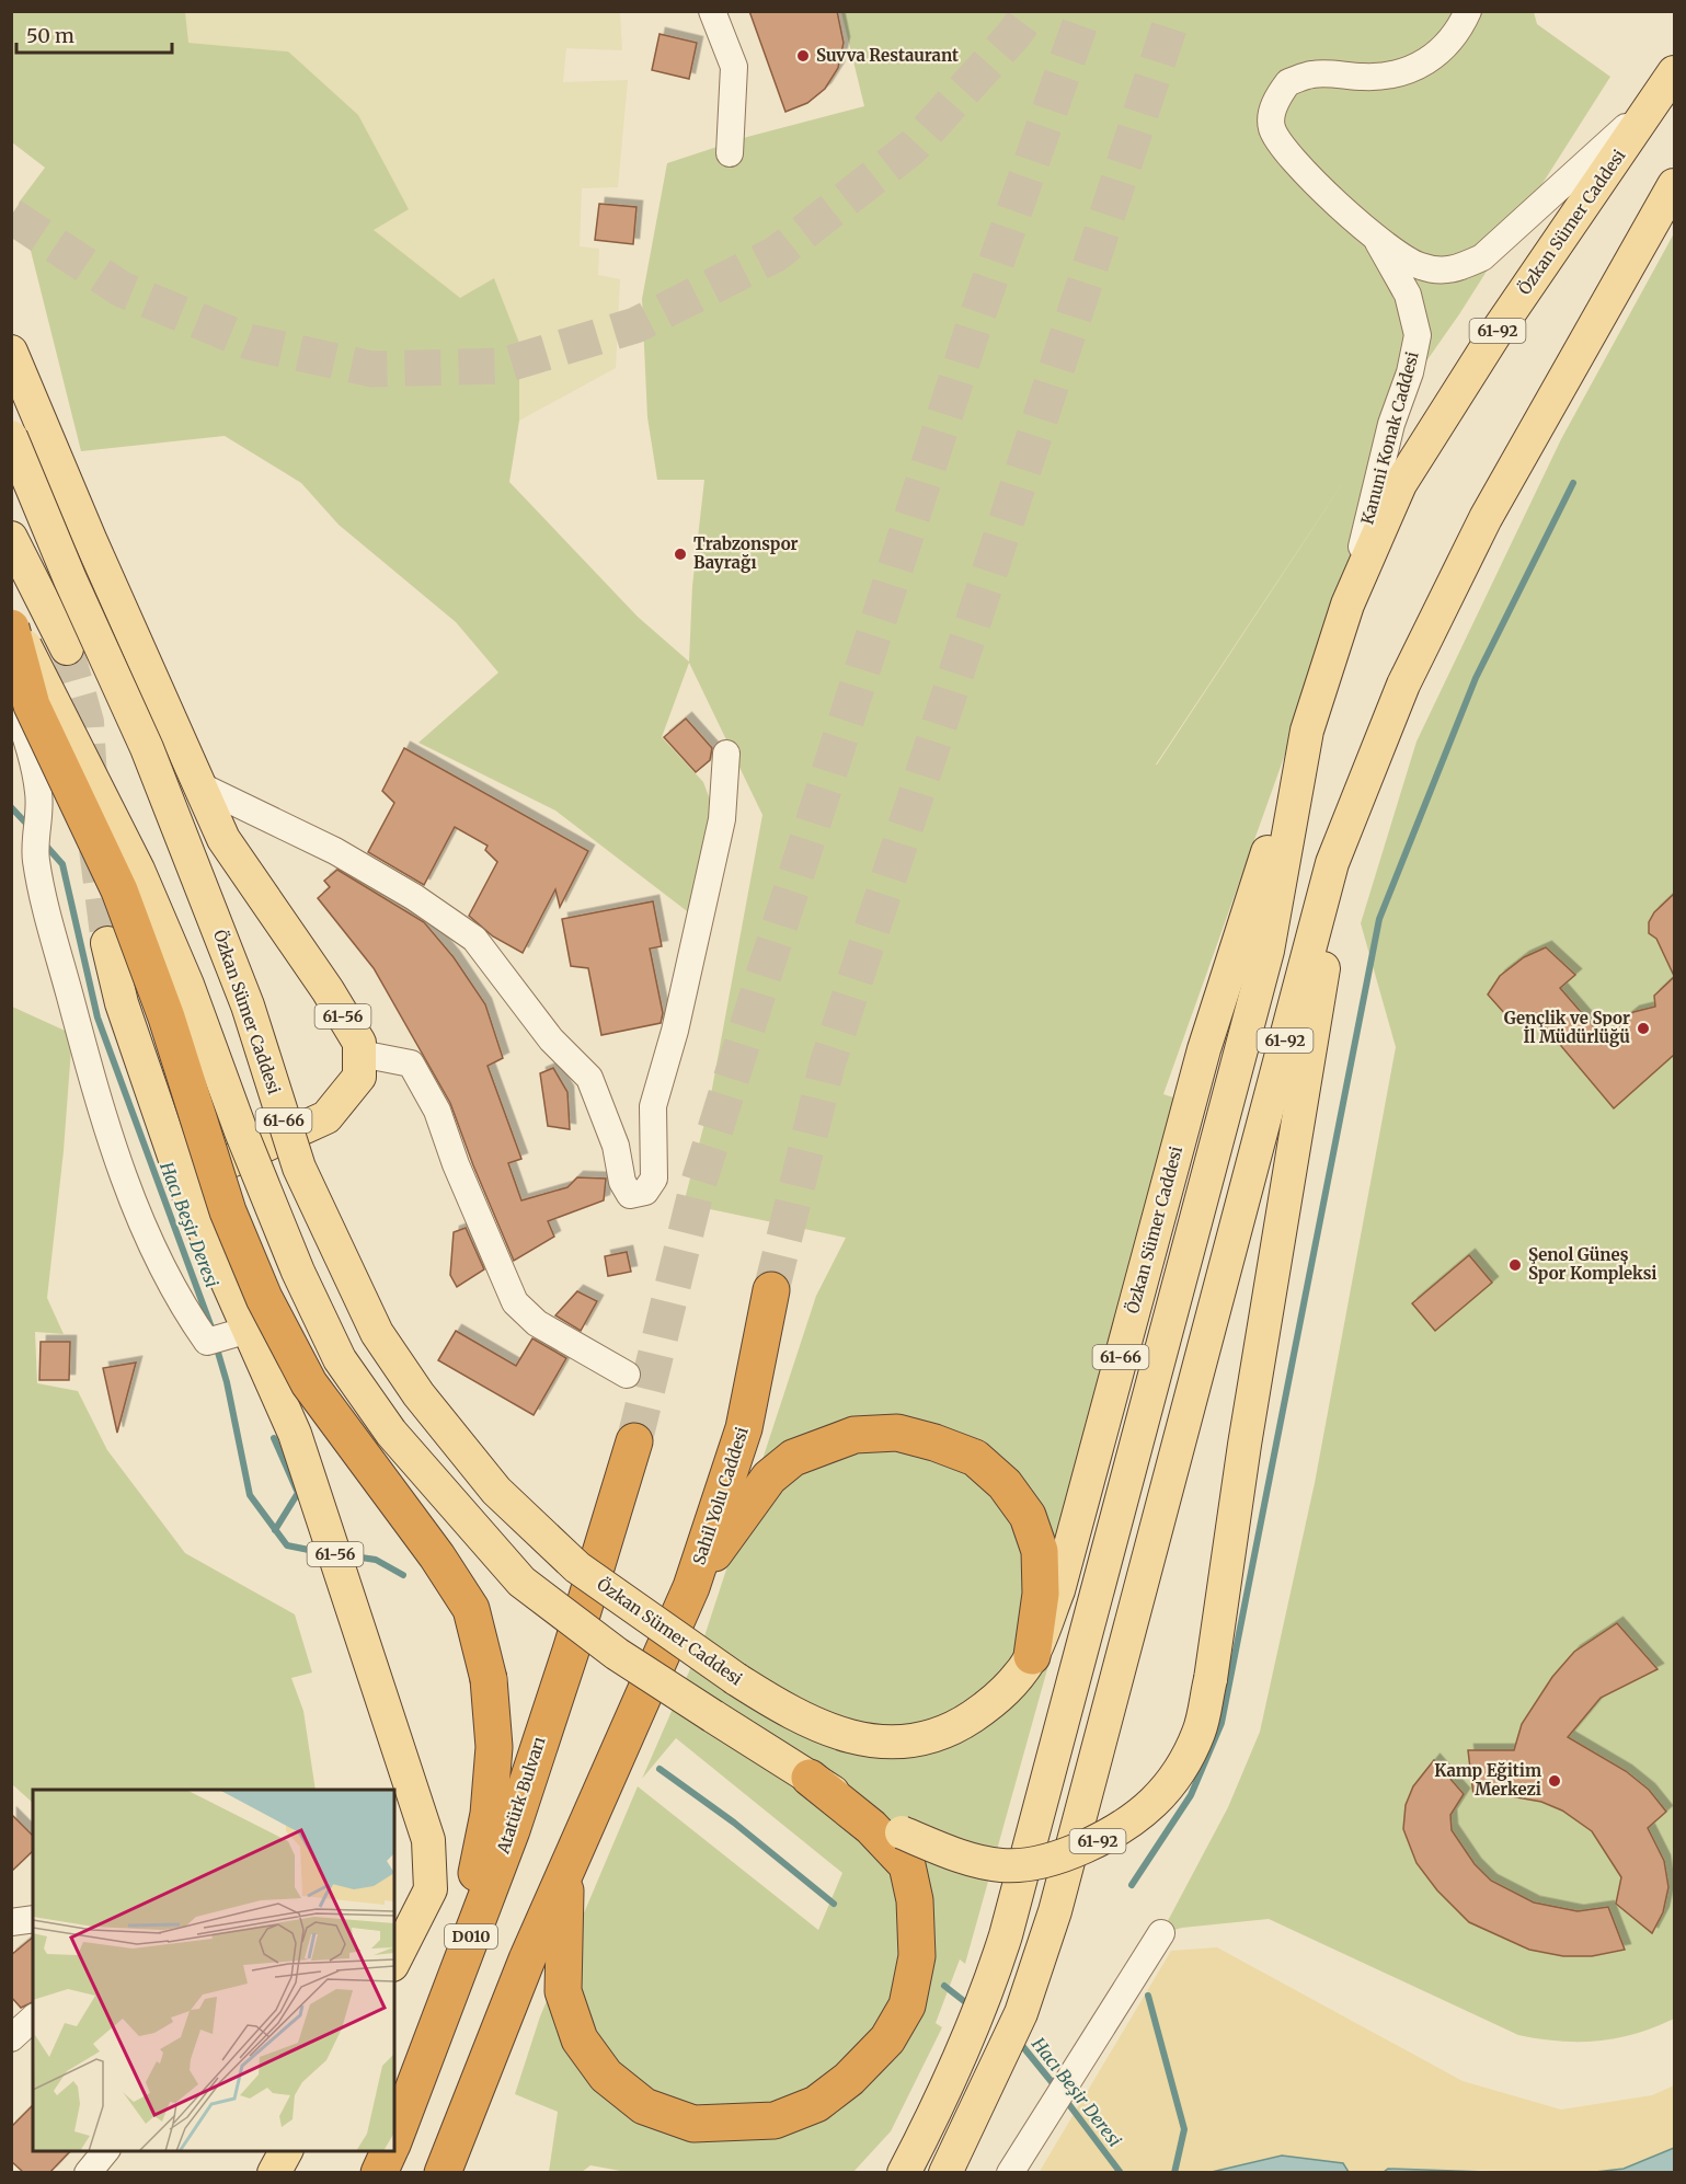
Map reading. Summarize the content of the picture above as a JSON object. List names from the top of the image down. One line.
{"streets":{"highway":["Sahil Yolu Caddesi","Atatürk Bulvarı","D010"],"main road":["Özkan Sümer Caddesi","61-92","61-56","61-66"],"street":["Kanuni Konak Caddesi"]},"crossings":[["Özkan Sümer Caddesi","Kanuni Konak Caddesi"],["61-92","61-66"]],"water":["Hacı Beşir Deresi"],"places":["Suvva Restaurant","Trabzonspor Bayrağı","Gençlik ve Spor İl Müdürlüğü","Şenol Güneş Spor Kompleksi","Kamp Eğitim Merkezi"],"scale_bar":"50 m"}
